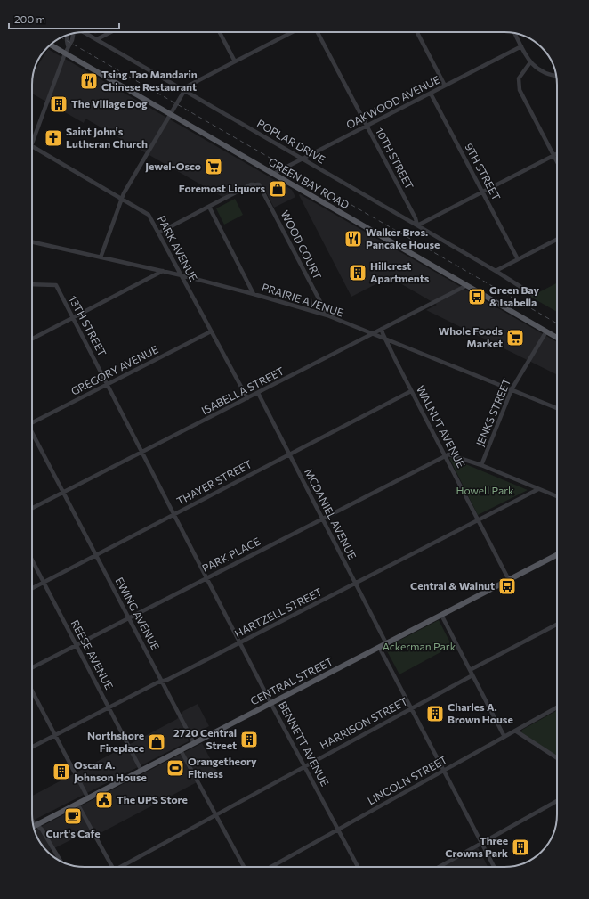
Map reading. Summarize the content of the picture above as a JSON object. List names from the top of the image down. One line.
{"streets":{"main road":["GREEN BAY ROAD","CENTRAL STREET"],"street":["OAKWOOD AVENUE","POPLAR DRIVE","10TH STREET","9TH STREET","WOOD COURT","PARK AVENUE","PRAIRIE AVENUE","13TH STREET","GREGORY AVENUE","ISABELLA STREET","JENKS STREET","WALNUT AVENUE","THAYER STREET","MCDANIEL AVENUE","PARK PLACE","HARTZELL STREET","EWING AVENUE","REESE AVENUE","HARRISON STREET","BENNETT AVENUE","LINCOLN STREET"]},"crossings":[["OAKWOOD AVENUE","POPLAR DRIVE"],["OAKWOOD AVENUE","10TH STREET"],["OAKWOOD AVENUE","9TH STREET"],["OAKWOOD AVENUE","GREEN BAY ROAD"],["POPLAR DRIVE","10TH STREET"],["GREEN BAY ROAD","ISABELLA STREET"],["GREEN BAY ROAD","JENKS STREET"],["WOOD COURT","PRAIRIE AVENUE"],["PARK AVENUE","PRAIRIE AVENUE"],["PARK AVENUE","GREGORY AVENUE"],["PARK AVENUE","ISABELLA STREET"],["PRAIRIE AVENUE","ISABELLA STREET"],["PRAIRIE AVENUE","JENKS STREET"],["PRAIRIE AVENUE","WALNUT AVENUE"],["13TH STREET","GREGORY AVENUE"],["13TH STREET","ISABELLA STREET"],["13TH STREET","BENNETT AVENUE"],["ISABELLA STREET","WALNUT AVENUE"],["ISABELLA STREET","MCDANIEL AVENUE"],["ISABELLA STREET","EWING AVENUE"],["ISABELLA STREET","BENNETT AVENUE"],["WALNUT AVENUE","THAYER STREET"],["WALNUT AVENUE","PARK PLACE"],["WALNUT AVENUE","HARTZELL STREET"],["WALNUT AVENUE","CENTRAL STREET"],["THAYER STREET","MCDANIEL AVENUE"],["THAYER STREET","EWING AVENUE"],["THAYER STREET","REESE AVENUE"],["THAYER STREET","BENNETT AVENUE"],["MCDANIEL AVENUE","PARK PLACE"],["MCDANIEL AVENUE","HARTZELL STREET"],["MCDANIEL AVENUE","CENTRAL STREET"],["PARK PLACE","EWING AVENUE"],["PARK PLACE","REESE AVENUE"],["PARK PLACE","BENNETT AVENUE"],["HARTZELL STREET","EWING AVENUE"],["HARTZELL STREET","REESE AVENUE"],["HARTZELL STREET","BENNETT AVENUE"],["EWING AVENUE","CENTRAL STREET"],["REESE AVENUE","CENTRAL STREET"],["CENTRAL STREET","BENNETT AVENUE"],["HARRISON STREET","BENNETT AVENUE"],["BENNETT AVENUE","LINCOLN STREET"]],"parks":["Howell Park","Ackerman Park"],"places":{"restaurant":["Tsing Tao Mandarin Chinese Restaurant","Walker Bros. Pancake House"],"building":["The Village Dog","Hillcrest Apartments","Charles A. Brown House","2720 Central Street","Oscar A. Johnson House","Three Crowns Park"],"church":["Saint John's Lutheran Church"],"supermarket":["Jewel-Osco","Whole Foods Market"],"shop":["Foremost Liquors","Northshore Fireplace"],"bus stop":["Green Bay & Isabella","Central & Walnut"],"sports":["Orangetheory Fitness"],"public building":["The UPS Store"],"cafe":["Curt's Cafe"]},"scale_bar":"200 m"}
